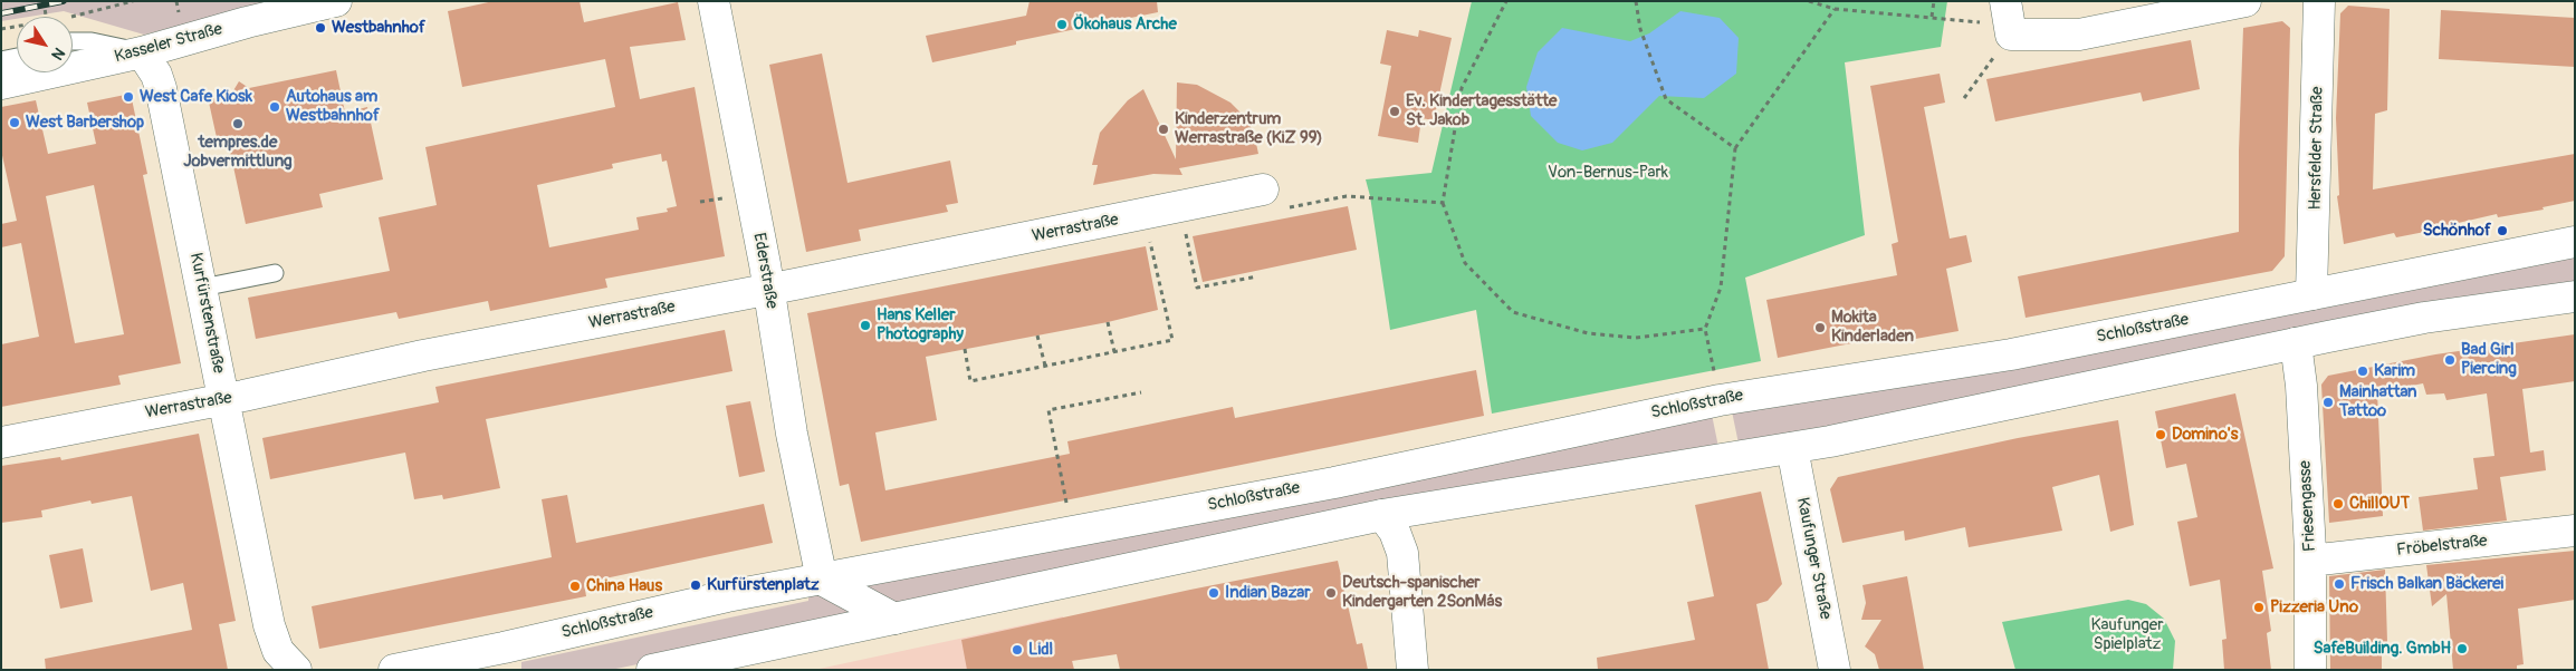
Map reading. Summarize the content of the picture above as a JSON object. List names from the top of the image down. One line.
{"streets":{"street":["Kasseler Straße","Hersfelder Straße","Werrastraße","Ederstraße","Kurfürstenstraße","Schloßstraße","Friesengasse","Fröbelstraße","Kaufunger Straße"]},"crossings":[["Kasseler Straße","Kurfürstenstraße"],["Hersfelder Straße","Schloßstraße"],["Werrastraße","Ederstraße"],["Werrastraße","Kurfürstenstraße"],["Ederstraße","Schloßstraße"],["Friesengasse","Fröbelstraße"]],"parks":["Von-Bernus-Park","Kaufunger Spielplatz"],"places":["Ökohaus Arche","Westbahnhof","West Cafe Kiosk","Autohaus am Westbahnhof","Ev. Kindertagesstätte St. Jakob","West Barbershop","tempres.de Jobvermittlung","Kinderzentrum Werrastraße (KiZ 99)","Schönhof","Hans Keller Photography","Mokita Kinderladen","Bad Girl Piercing","Karim","Mainhattan Tattoo","Domino's","ChillOUT","Frisch Balkan Bäckerei","Kurfürstenplatz","China Haus","Indian Bazar","Deutsch-spanischer Kindergarten 2SonMás","Pizzeria Uno","SafeBuilding. GmbH","Lidl"],"north":"bottom right"}
